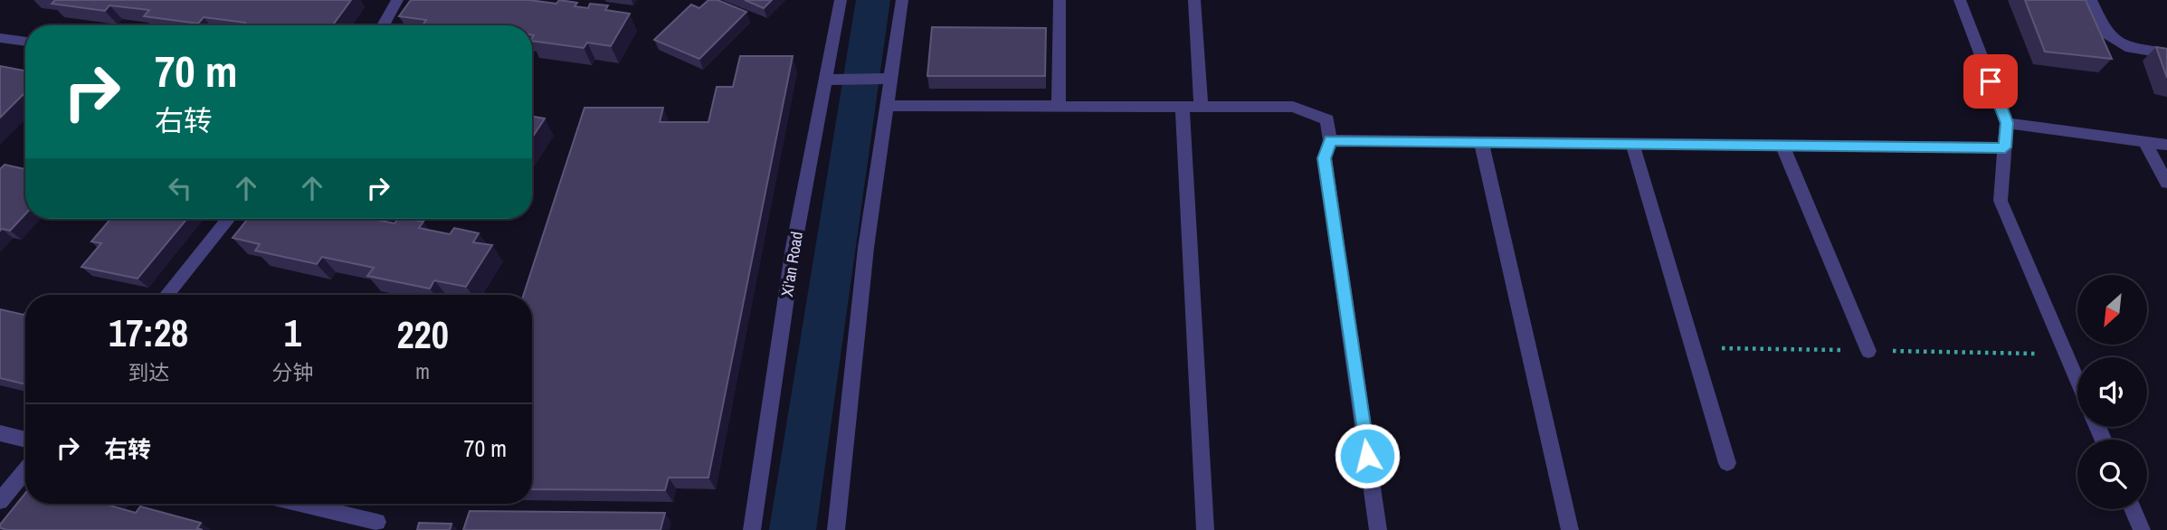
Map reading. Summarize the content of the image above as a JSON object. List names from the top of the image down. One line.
{"streets":{"street":["Xi'an Road"]},"north":"bottom left","page":{"turn":["70 m","右转"],"eta":["17:28","到达","1","分钟","220","m"],"list":[{"name":"右转","value":"70 m"}]}}
